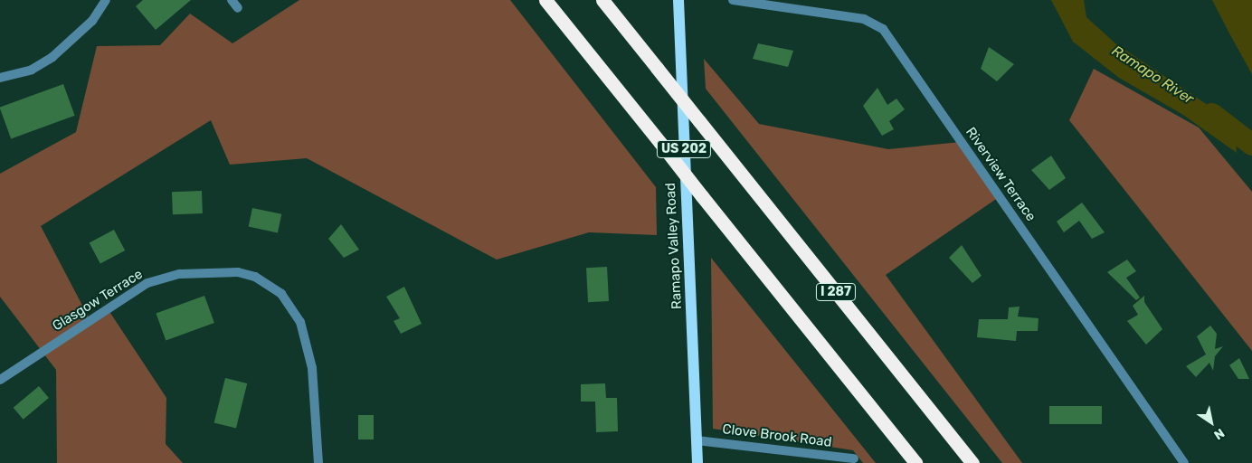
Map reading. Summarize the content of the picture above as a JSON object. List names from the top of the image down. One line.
{"streets":{"highway":["I 287"],"main road":["US 202","Ramapo Valley Road"],"street":["Riverview Terrace","Glasgow Terrace","Clove Brook Road"]},"crossings":[["Ramapo Valley Road","Clove Brook Road"]],"water":["Ramapo River"],"north":"bottom right"}
